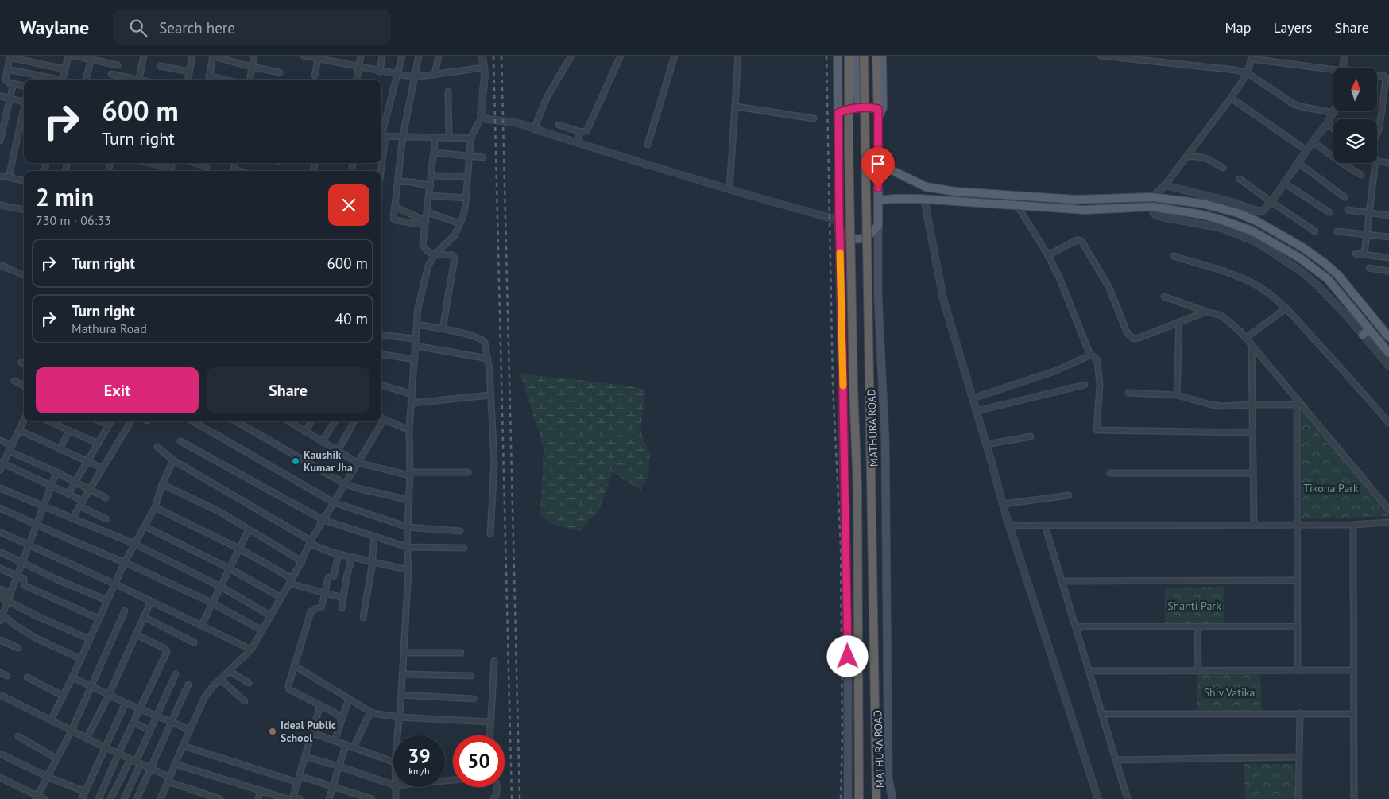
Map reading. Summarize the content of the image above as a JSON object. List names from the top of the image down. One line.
{"streets":{"highway":["MATHURA ROAD"]},"parks":["Tikona Park","Shanti Park","Shiv Vatika"],"places":["Kaushik Kumar Jha","Ideal Public School"],"north":"top","page":{"header":"Waylane","search":"Search here","nav":["Map","Layers","Share"],"turn":["600 m","Turn right"],"heading":["2 min","730 m · 06:33"],"list":[{"name":"Turn right","value":"600 m"},{"name":"Turn right","note":"Mathura Road","value":"40 m"}],"buttons":["Exit","Share"],"speed":"39 km/h","limit":"50"}}
